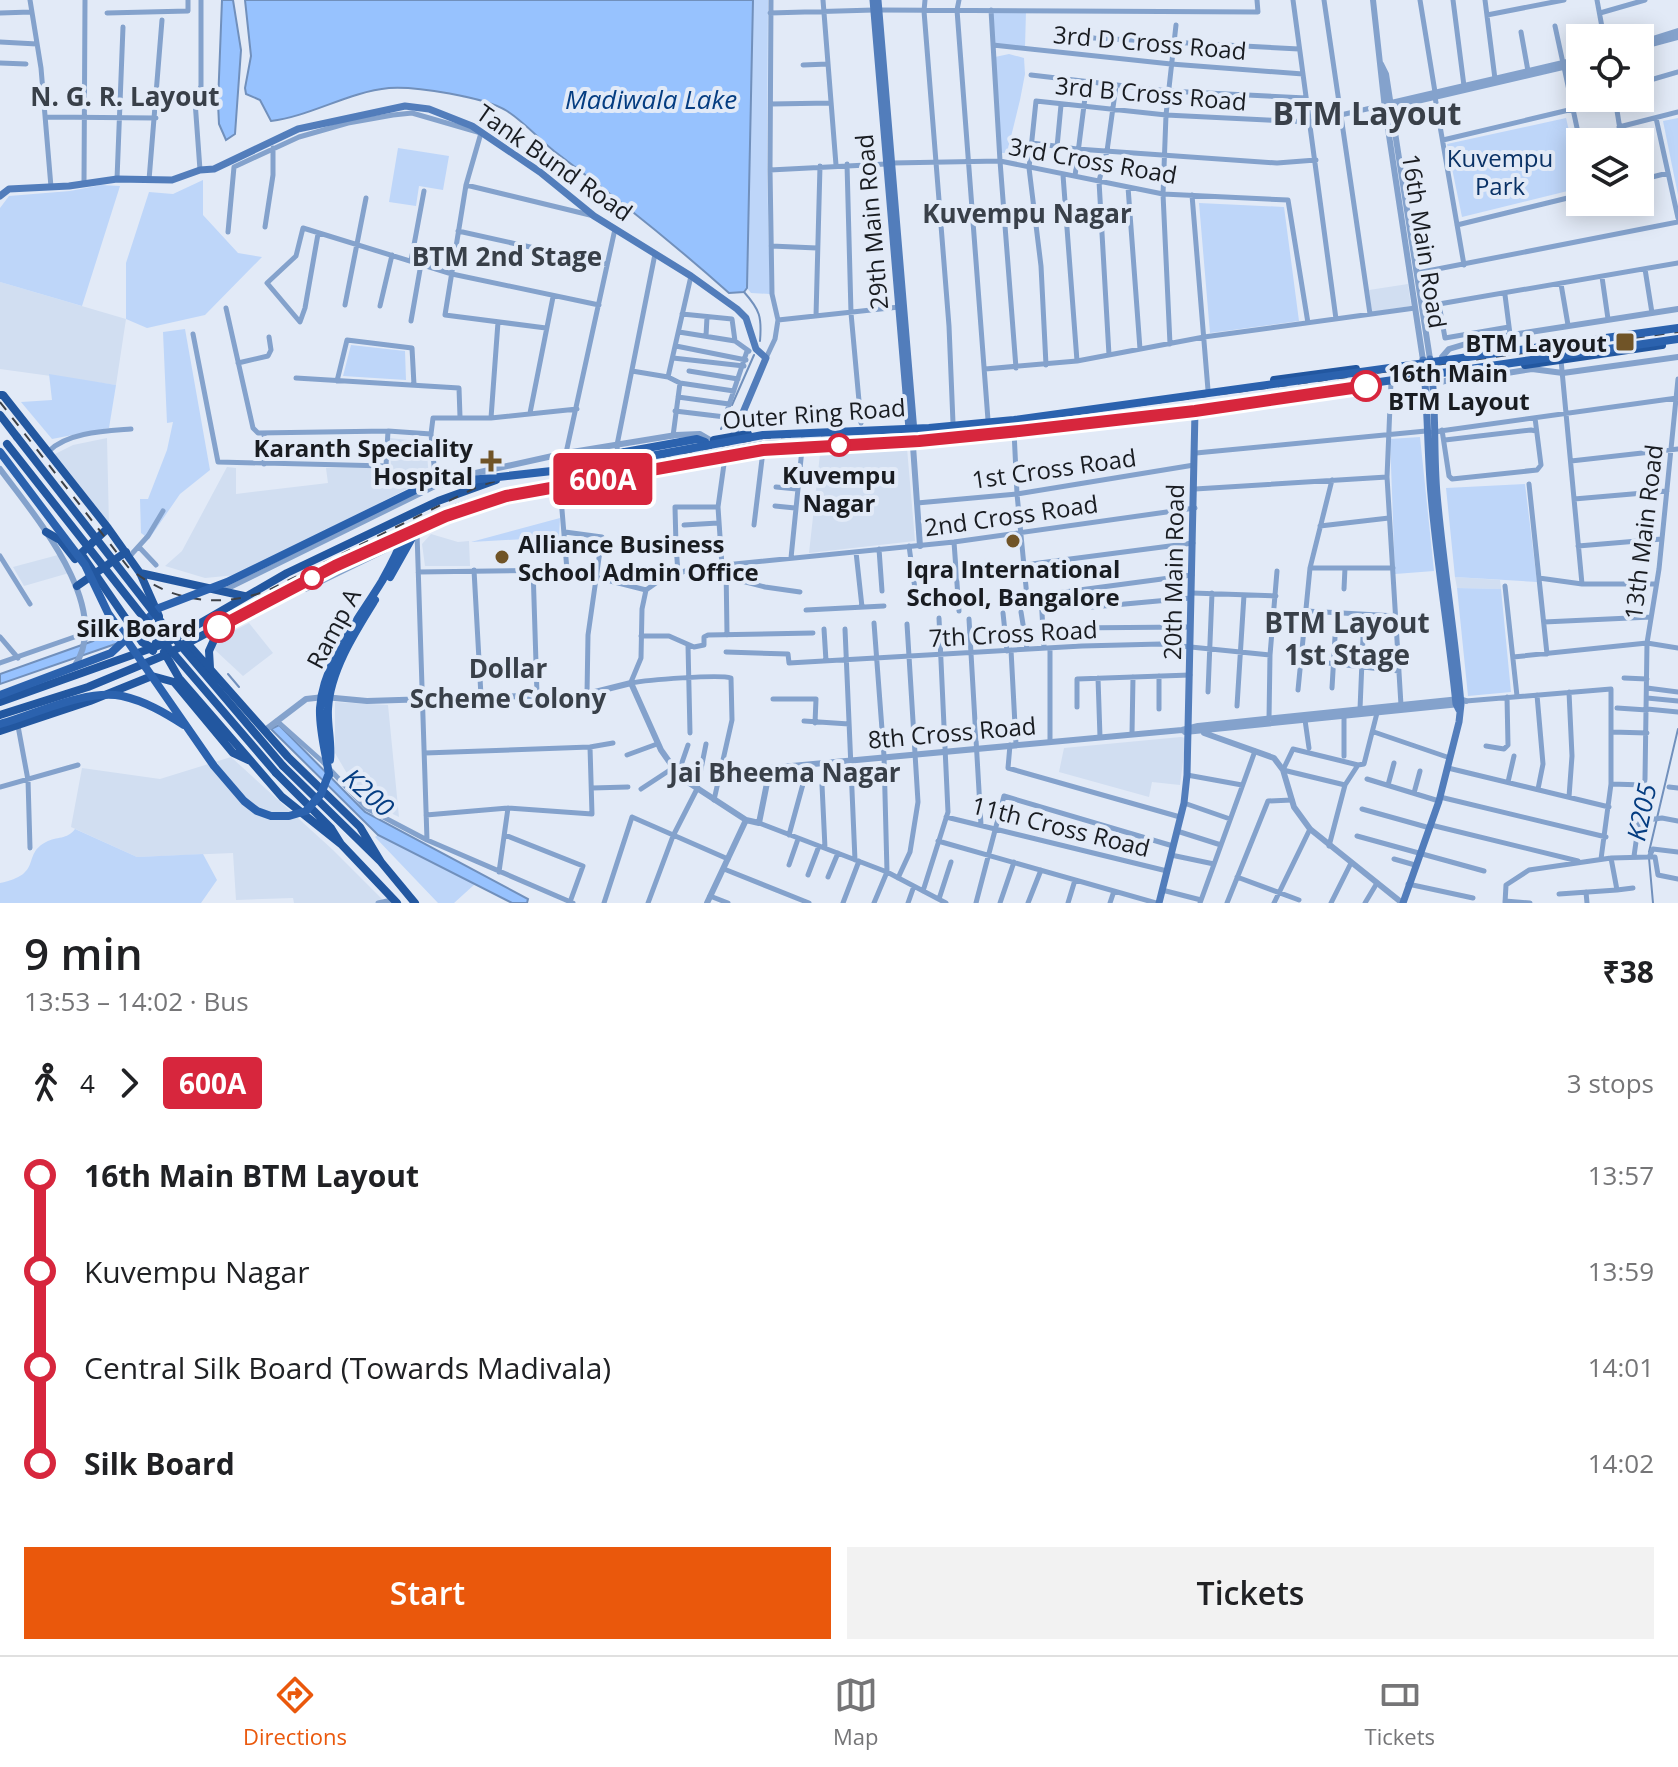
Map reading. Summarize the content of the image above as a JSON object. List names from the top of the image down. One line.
{"streets":{"highway":["Outer Ring Road"],"main road":["Tank Bund Road","29th Main Road","16th Main Road","20th Main Road","Ramp A"],"street":["3rd D Cross Road","3rd B Cross Road","3rd Cross Road","1st Cross Road","2nd Cross Road","13th Main Road","7th Cross Road","8th Cross Road","11th Cross Road"]},"crossings":[["3rd Cross Road","29th Main Road"],["29th Main Road","Outer Ring Road"],["29th Main Road","1st Cross Road"],["29th Main Road","2nd Cross Road"],["16th Main Road","Outer Ring Road"],["16th Main Road","8th Cross Road"],["Outer Ring Road","20th Main Road"],["Outer Ring Road","Ramp A"],["1st Cross Road","20th Main Road"],["2nd Cross Road","20th Main Road"],["20th Main Road","7th Cross Road"],["20th Main Road","8th Cross Road"],["20th Main Road","11th Cross Road"],["7th Cross Road","8th Cross Road"]],"districts":["N. G. R. Layout","BTM Layout","Kuvempu Nagar","BTM 2nd Stage","BTM Layout 1st Stage","Dollar Scheme Colony","Jai Bheema Nagar"],"water":["Madiwala Lake","K200","K205"],"parks":["Kuvempu Park"],"places":{"transit":["BTM Layout"],"other":["16th Main BTM Layout","Kuvempu Nagar","Iqra International School, Bangalore","Alliance Business School Admin Office","Silk Board"],"health":["Karanth Speciality Hospital"]},"lines":["bus line 600A"],"page":{"on_map":"600A","heading":["9 min","13:53 – 14:02 · Bus","₹38"],"legs":["4","600A","3 stops"],"list":[{"name":"16th Main BTM Layout","value":"13:57"},{"name":"Kuvempu Nagar","value":"13:59"},{"name":"Central Silk Board (Towards Madivala)","value":"14:01"},{"name":"Silk Board","value":"14:02"}],"buttons":["Start","Tickets"],"tabs":["Directions","Map","Tickets"]}}
